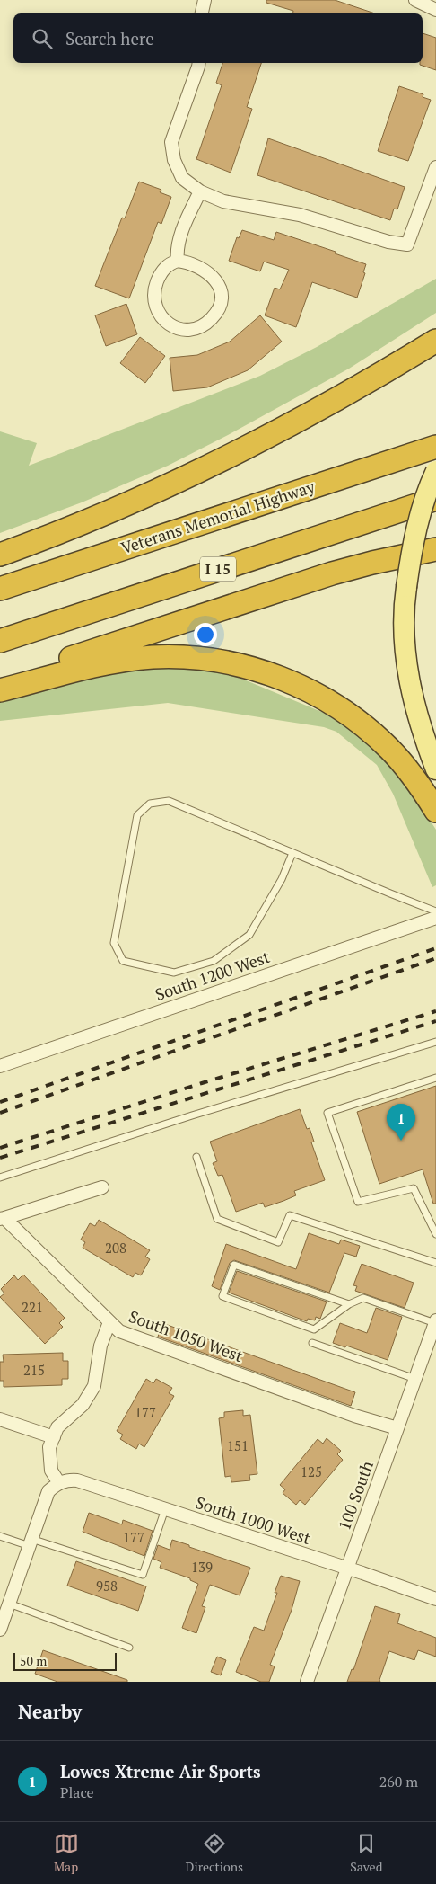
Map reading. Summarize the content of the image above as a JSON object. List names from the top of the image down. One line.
{"streets":{"highway":["Veterans Memorial Highway","I 15"],"street":["South 1200 West","South 1050 West","100 South","South 1000 West"]},"crossings":[["South 1050 West","100 South"],["100 South","South 1000 West"]],"house_numbers":["208","221","215","177","151","125","177","139","958"],"scale_bar":"50 m","page":{"search":"Search here","pins":"1","scale":"50 m","heading":"Nearby","list":[{"mark":"1","name":"Lowes Xtreme Air Sports","note":"Place","value":"260 m"}],"nav":["Map","Directions","Saved"]}}
